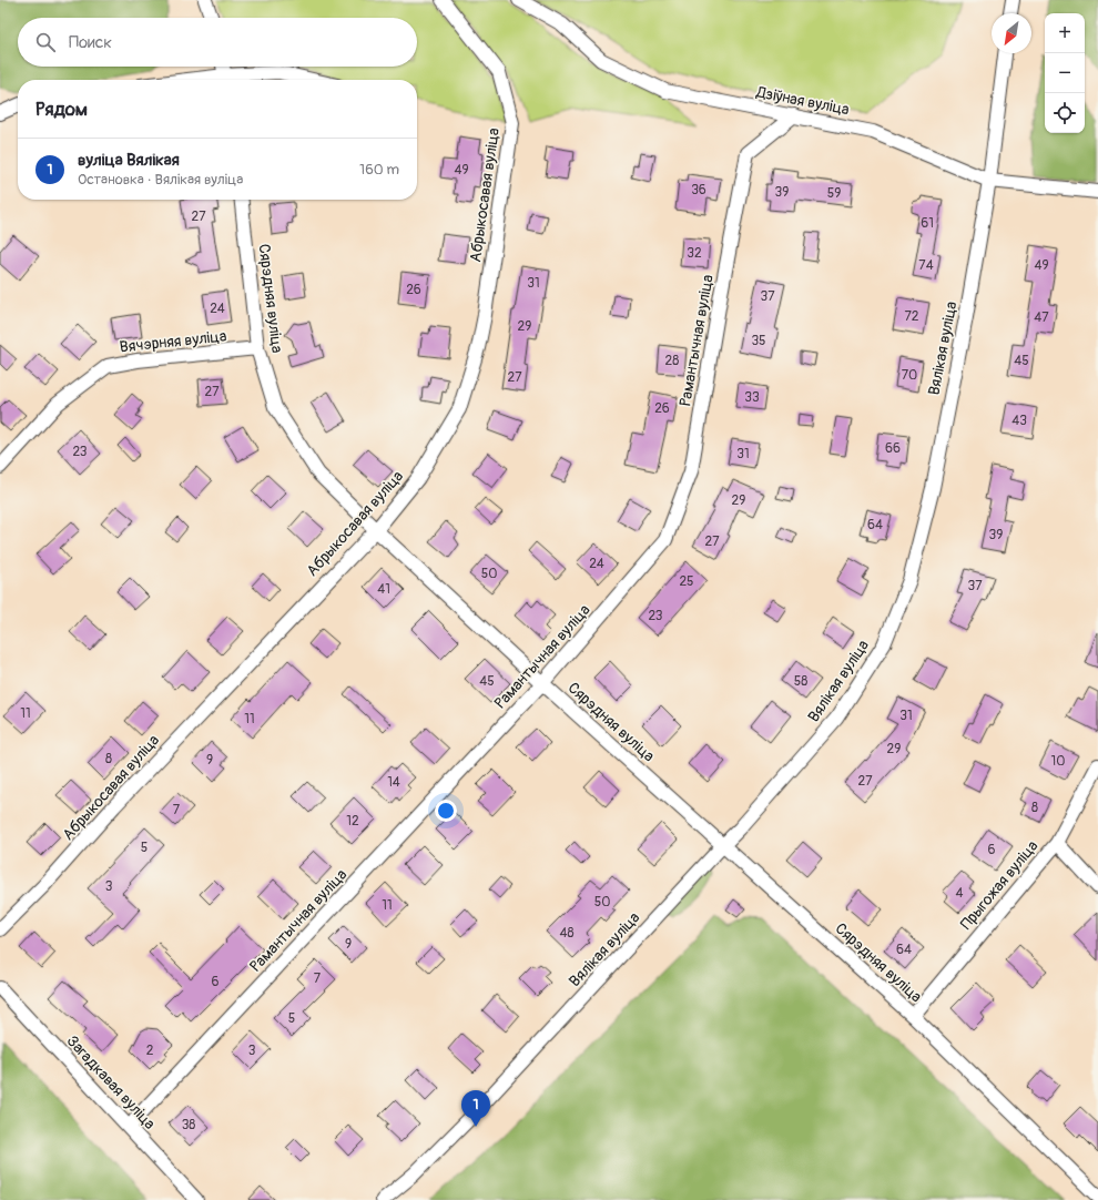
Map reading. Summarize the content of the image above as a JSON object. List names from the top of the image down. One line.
{"streets":{"street":["Дзіўная вуліца","Абрыкосавая вуліца","Сярэдняя вуліца","Рамантычная вуліца","Вячэрняя вуліца","Вялікая вуліца","Прыгожая вуліца","Загадкавая вуліца"]},"crossings":[["Дзіўная вуліца","Рамантычная вуліца"],["Дзіўная вуліца","Вялікая вуліца"],["Абрыкосавая вуліца","Сярэдняя вуліца"],["Сярэдняя вуліца","Рамантычная вуліца"],["Сярэдняя вуліца","Вячэрняя вуліца"],["Сярэдняя вуліца","Вялікая вуліца"],["Сярэдняя вуліца","Прыгожая вуліца"],["Рамантычная вуліца","Загадкавая вуліца"]],"house_numbers":["49","36","39","59","27","61","32","74","49","31","26","37","24","72","47","29","35","28","45","70","27","27","33","26","43","66","23","31","29","64","39","27","24","50","25","37","41","23","45","58","11","31","11","29","8","9","10","27","14","8","7","12","5","6","3","4","50","11","48","9","64","7","6","5","2","3","38"],"north":"bottom left","page":{"map_buttons":["+","−"],"search":"Поиск","heading":"Рядом","list":[{"mark":"1","name":"вуліца Вялікая","note":"Остановка · Вялікая вуліца","value":"160 m"}],"pins":"1"}}
